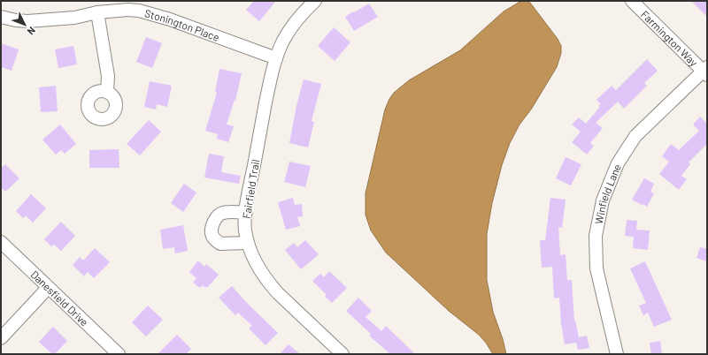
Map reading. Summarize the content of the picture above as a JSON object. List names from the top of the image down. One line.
{"streets":{"street":["Stonington Place","Farmington Way","Fairfield Trail","Winfield Lane","Danesfield Drive"]},"crossings":[["Stonington Place","Fairfield Trail"],["Farmington Way","Winfield Lane"]],"north":"bottom right"}
